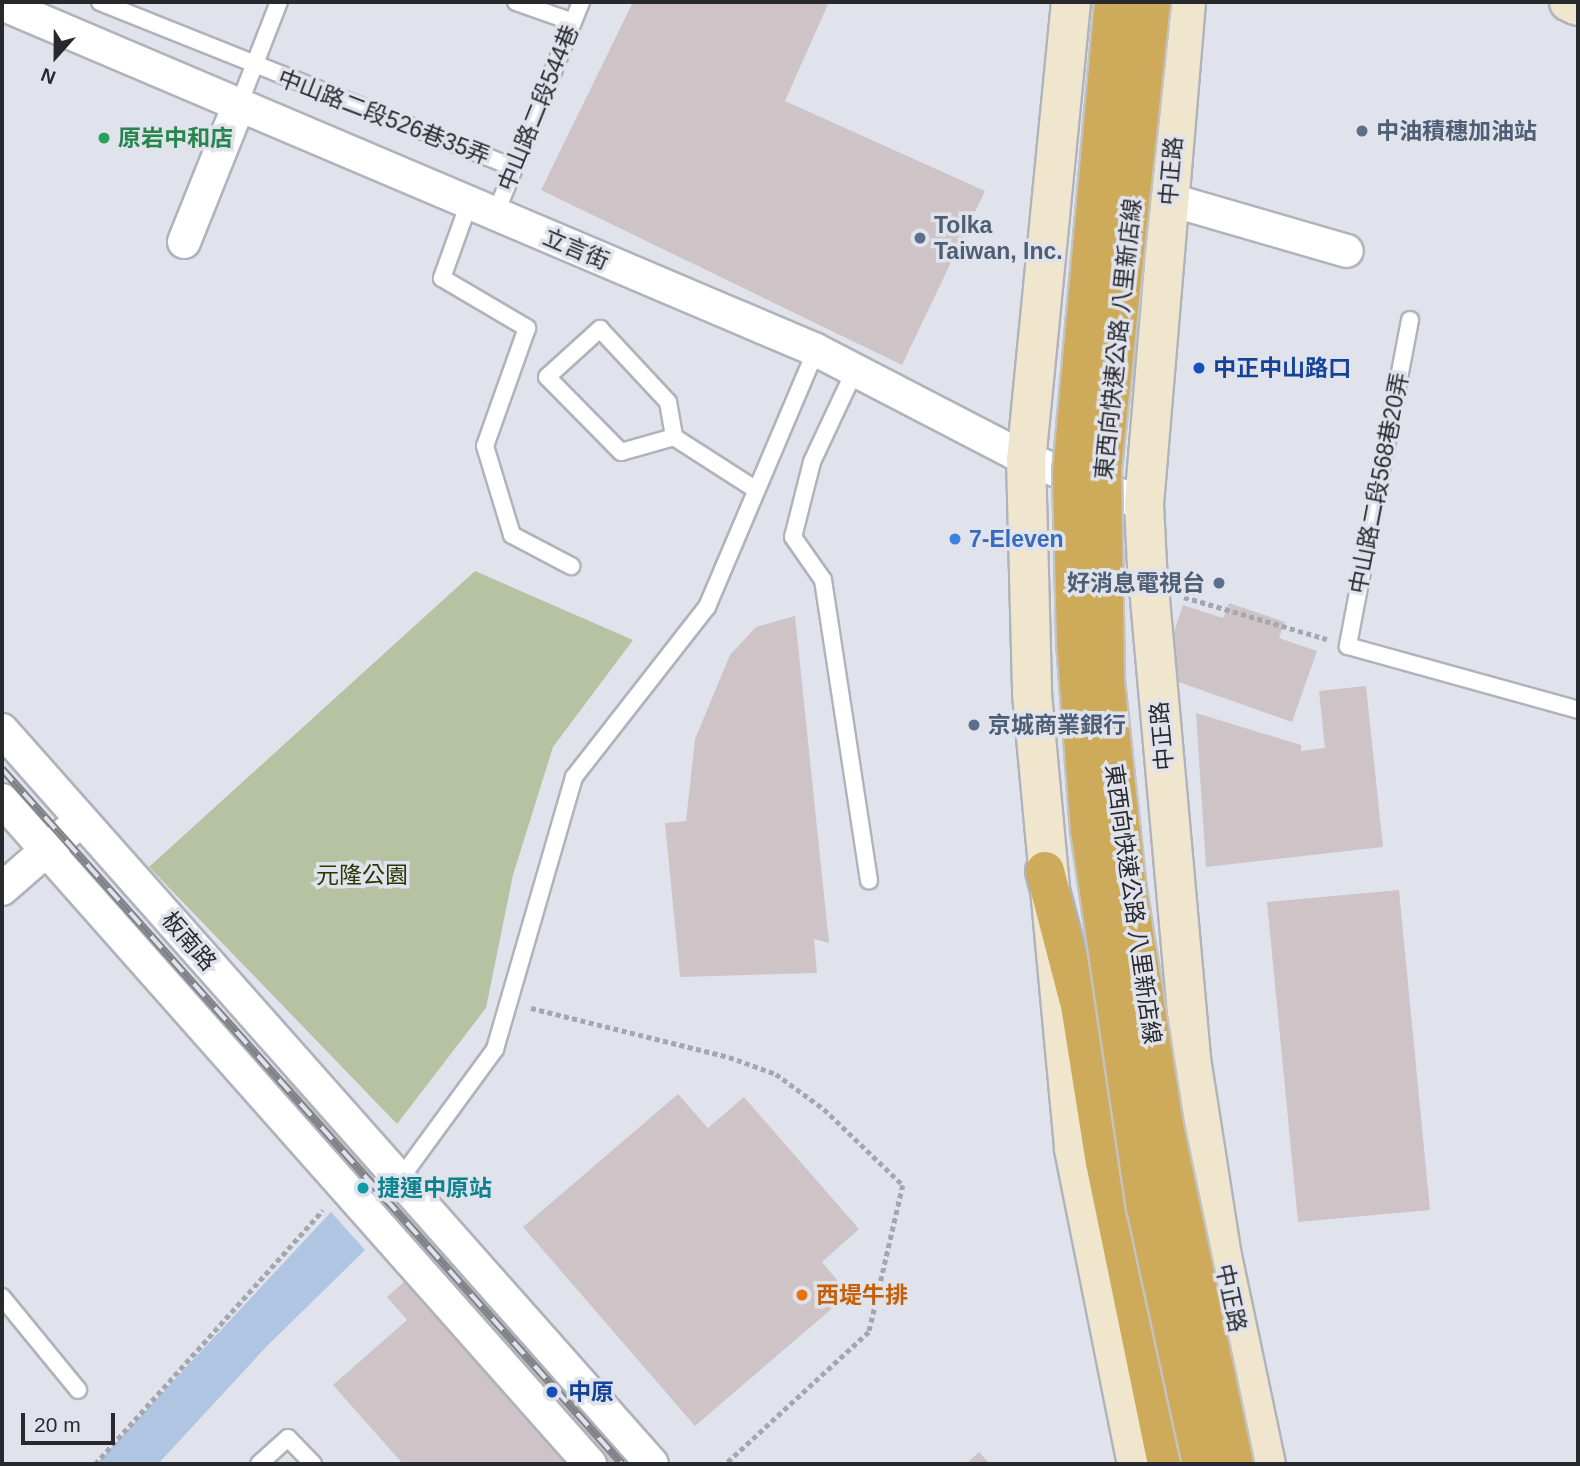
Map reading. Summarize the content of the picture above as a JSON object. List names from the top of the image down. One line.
{"streets":{"highway":["東西向快速公路 八里新店線"],"main road":["中正路"],"street":["立言街","板南路"],"lane":["中山路二段544巷","中山路二段526巷35弄","中山路二段568巷20弄"]},"crossings":[["中山路二段544巷","中山路二段526巷35弄"],["中山路二段544巷","立言街"],["中正路","立言街"]],"parks":["元隆公園"],"places":["中油積穗加油站","原岩中和店","Tolka Taiwan, Inc.","中正中山路口","7-Eleven","好消息電視台","京城商業銀行","捷運中原站","西堤牛排","中原"],"scale_bar":"20 m","north":"bottom"}
